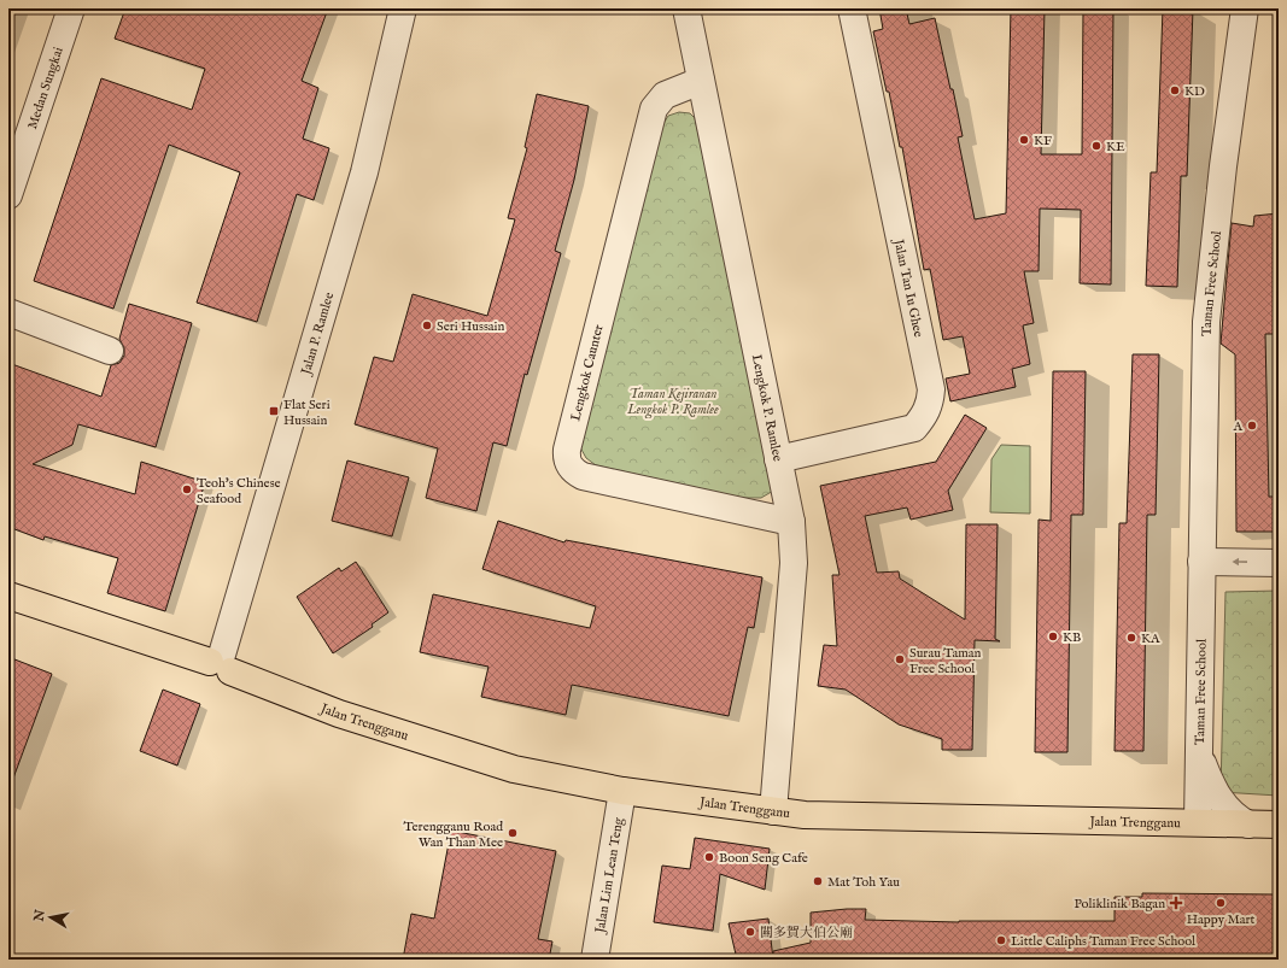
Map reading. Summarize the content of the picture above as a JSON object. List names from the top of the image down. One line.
{"streets":{"main road":["Jalan Trengganu"],"street":["Medan Sungkai","Taman Free School","Jalan Tan Iu Ghee","Jalan P. Ramlee","Lengkok Caunter","Lengkok P. Ramlee","Jalan Lim Lean Teng"]},"crossings":[["Taman Free School","Jalan Trengganu"],["Jalan Tan Iu Ghee","Lengkok P. Ramlee"],["Jalan P. Ramlee","Jalan Trengganu"],["Lengkok Caunter","Lengkok P. Ramlee"],["Lengkok P. Ramlee","Jalan Trengganu"],["Jalan Trengganu","Jalan Lim Lean Teng"]],"parks":["Taman Kejiranan Lengkok P. Ramlee"],"places":{"other":["KD","KF","KE","Seri Hussain","A","Teoh's Chinese Seafood","KB","KA","Surau Taman Free School","Terengganu Road Wan Than Mee","Boon Seng Cafe","Mat Toh Yau","Happy Mart","闗多賀大伯公廟","Little Caliphs Taman Free School"],"transit":["Flat Seri Hussain"],"health":["Poliklinik Bagan"]},"north":"left"}
